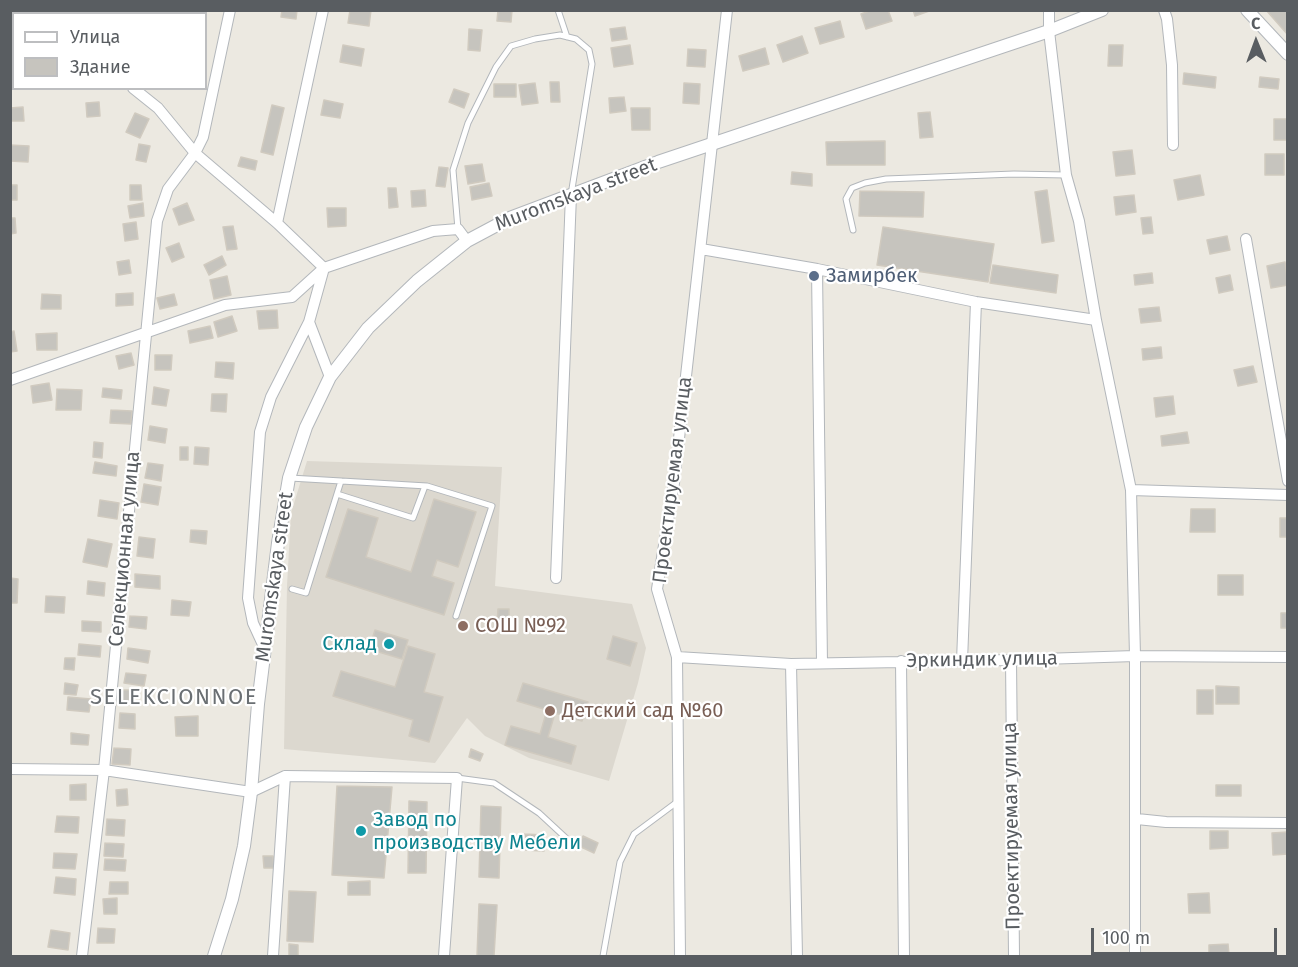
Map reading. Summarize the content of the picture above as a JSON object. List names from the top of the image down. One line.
{"streets":{"street":["Muromskaya street","Проектируемая улица","Селекционная улица","Эркиндик улица"]},"crossings":[["Muromskaya street","Проектируемая улица"],["Проектируемая улица","Эркиндик улица"]],"districts":["SELEKCIONNOE"],"places":["Замирбек","СОШ №92","Склад","Детский сад №60","Завод по производству Мебели"],"legend":["Улица","Здание"],"scale_bar":"100 m","north":"top"}
